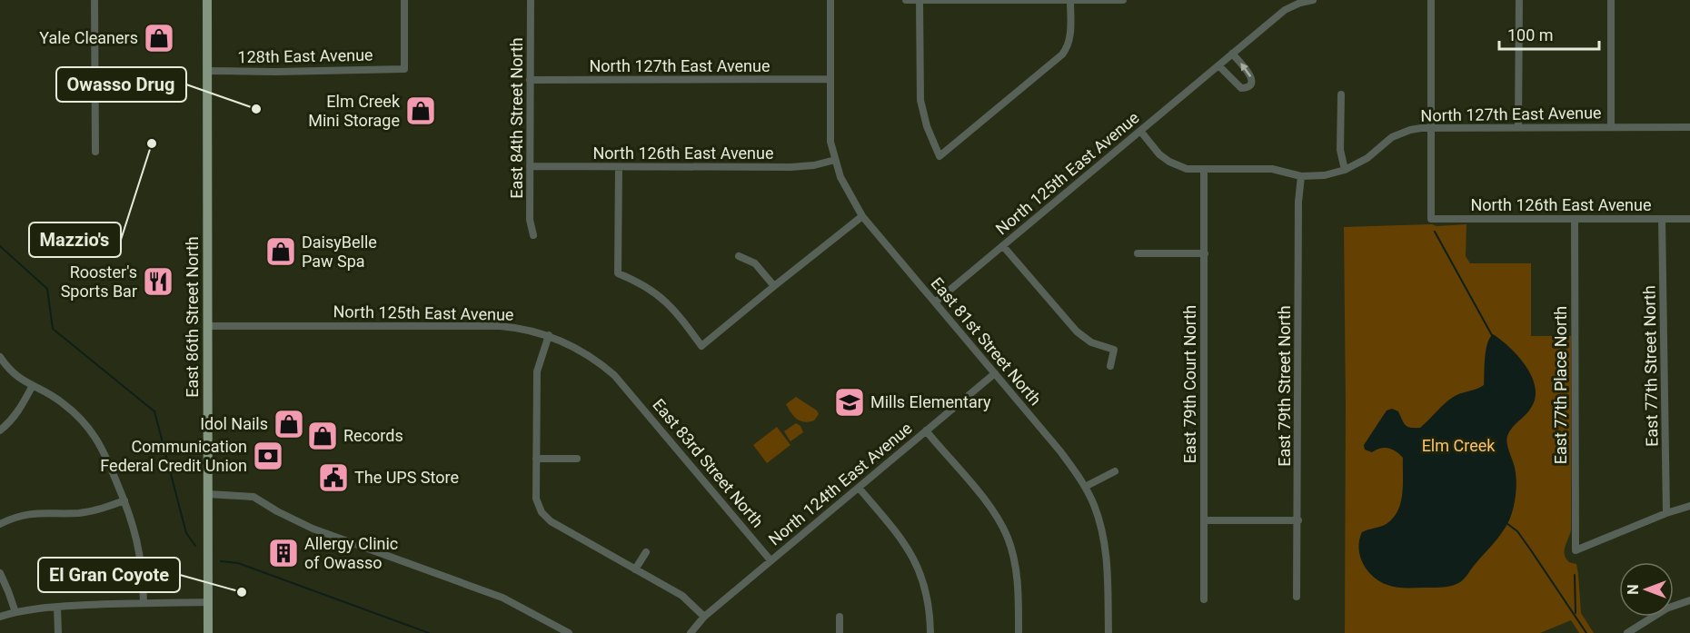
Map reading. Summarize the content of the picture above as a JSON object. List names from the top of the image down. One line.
{"streets":{"main road":["East 86th Street North"],"street":["128th East Avenue","North 127th East Avenue","East 84th Street North","North 126th East Avenue","North 125th East Avenue","East 81st Street North","East 77th Street North","East 79th Court North","East 77th Place North","East 79th Street North","East 83rd Street North","North 124th East Avenue"]},"crossings":[["128th East Avenue","East 86th Street North"],["North 127th East Avenue","East 84th Street North"],["North 127th East Avenue","North 126th East Avenue"],["North 127th East Avenue","North 125th East Avenue"],["North 127th East Avenue","East 81st Street North"],["North 127th East Avenue","East 79th Court North"],["North 127th East Avenue","East 79th Street North"],["East 84th Street North","North 126th East Avenue"],["North 126th East Avenue","East 81st Street North"],["North 126th East Avenue","East 77th Street North"],["North 126th East Avenue","East 77th Place North"],["North 125th East Avenue","East 86th Street North"],["North 125th East Avenue","East 81st Street North"],["North 125th East Avenue","East 83rd Street North"],["East 81st Street North","North 124th East Avenue"],["East 77th Street North","East 77th Place North"],["East 83rd Street North","North 124th East Avenue"]],"parks":["Elm Creek"],"places":{"shop":["Yale Cleaners","Elm Creek Mini Storage","DaisyBelle Paw Spa","Idol Nails","Records"],"other":["Owasso Drug","Mazzio's","El Gran Coyote"],"restaurant":["Rooster's Sports Bar"],"school or university":["Mills Elementary"],"bank":["Communication Federal Credit Union"],"public building":["The UPS Store"],"building":["Allergy Clinic of Owasso"]},"scale_bar":"100 m","north":"left"}
